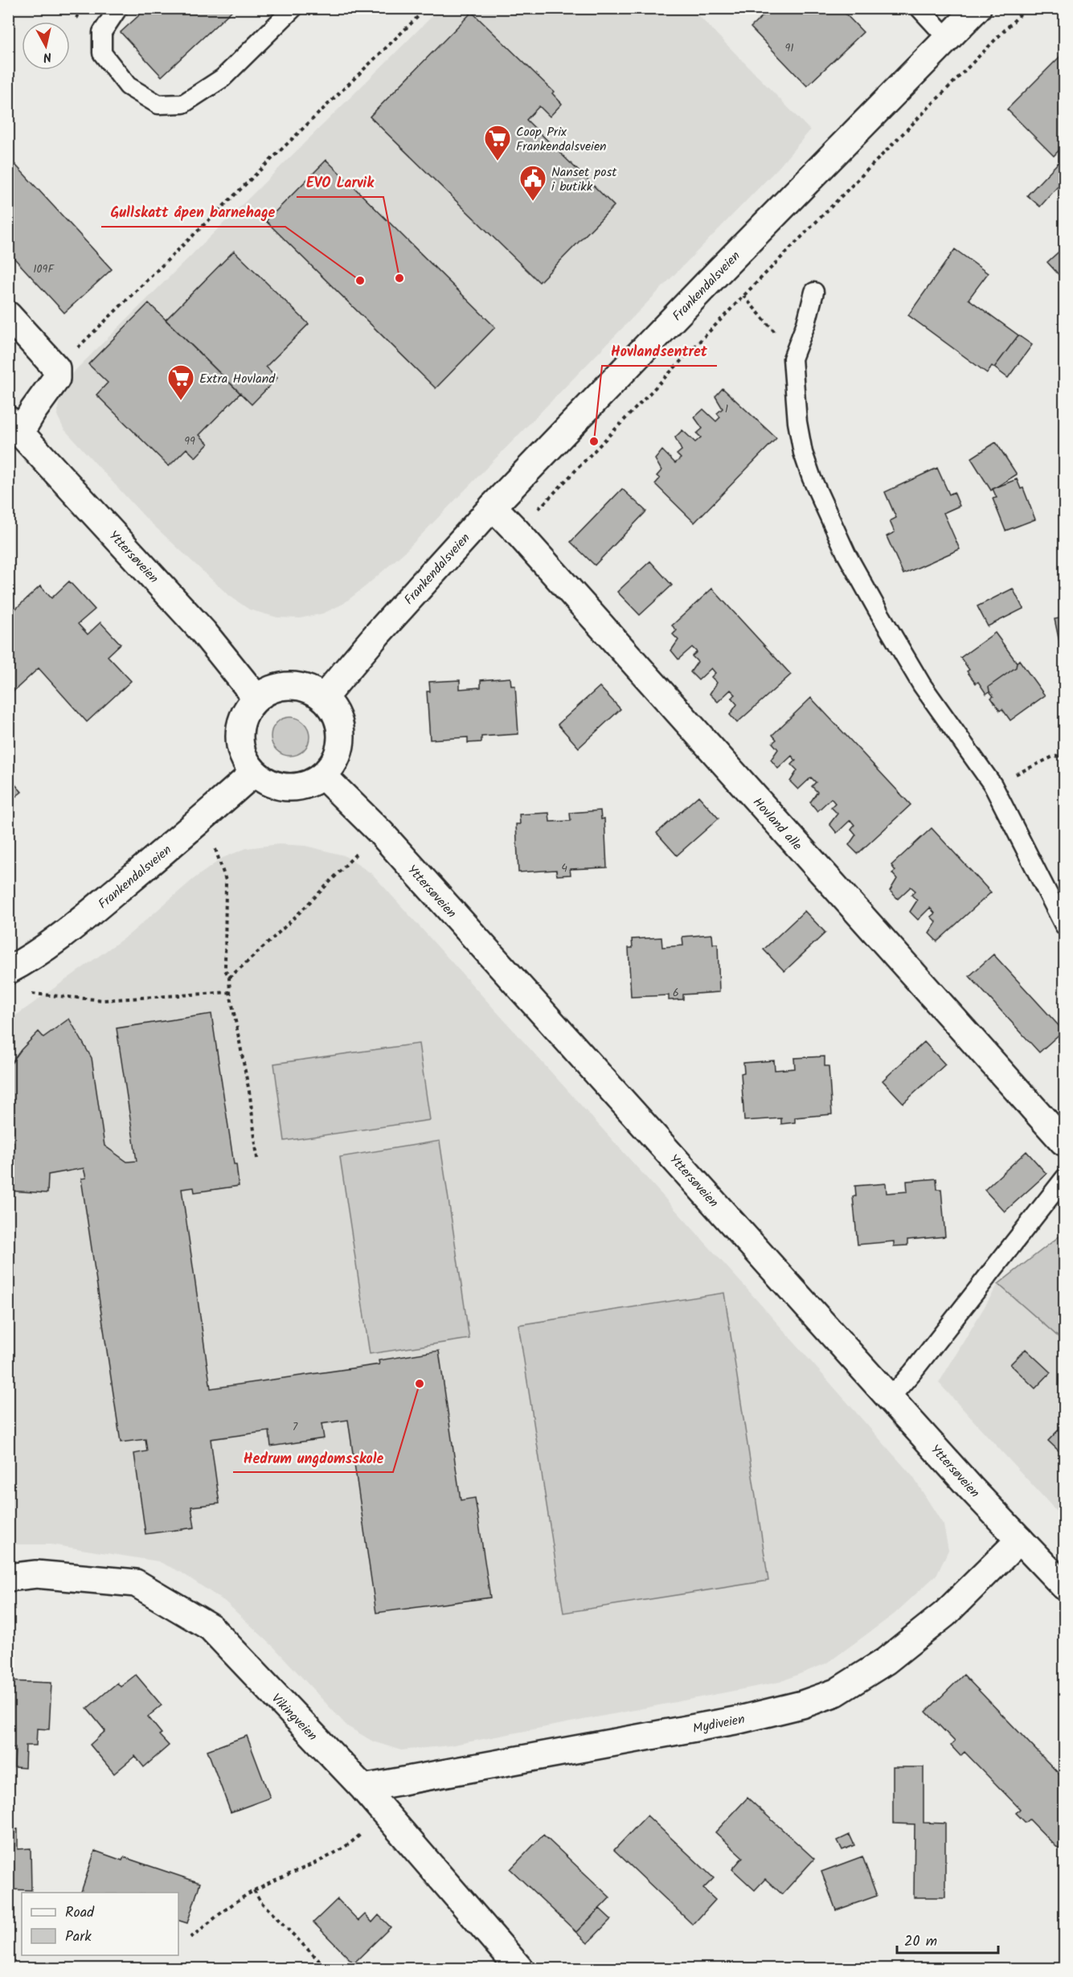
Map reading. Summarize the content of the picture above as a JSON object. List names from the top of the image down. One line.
{"streets":{"main road":["Frankendalsveien","Yttersøveien","Hovland alle","Vikingveien","Mydiveien"]},"crossings":[["Frankendalsveien","Yttersøveien"],["Frankendalsveien","Hovland alle"],["Yttersøveien","Mydiveien"],["Vikingveien","Mydiveien"]],"places":{"supermarket":["Coop Prix Frankendalsveien","Extra Hovland"],"public building":["Nanset post i butikk"],"other":["EVO Larvik","Gullskatt åpen barnehage","Hovlandsentret","Hedrum ungdomsskole"]},"house_numbers":["91","109F","1","99","4","6","7"],"legend":["Road","Park"],"scale_bar":"20 m","north":"bottom"}
